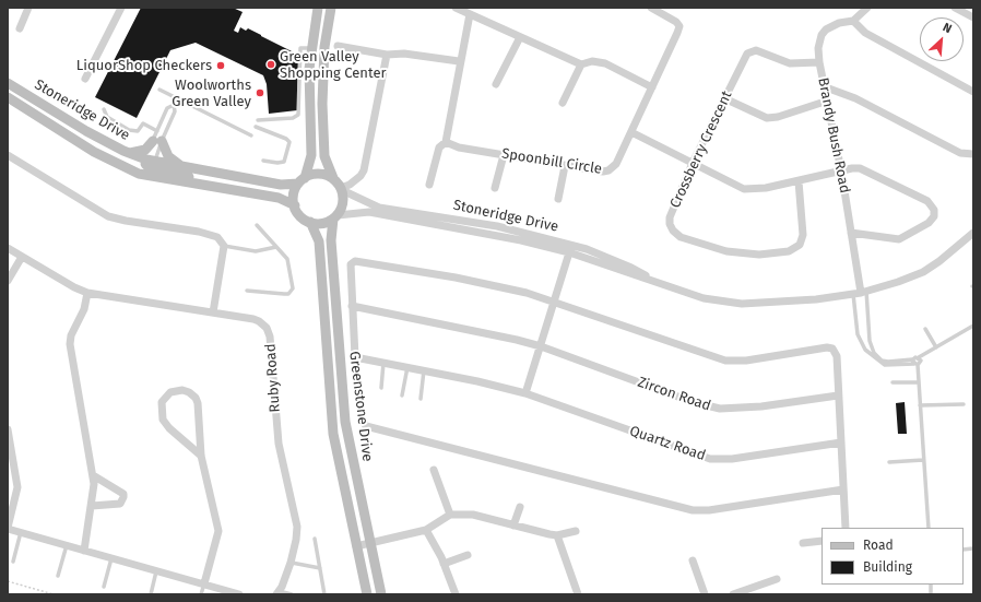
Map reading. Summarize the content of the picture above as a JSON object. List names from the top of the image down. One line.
{"streets":{"main road":["Stoneridge Drive","Greenstone Drive"],"street":["Brandy Bush Road","Crossberry Crescent","Spoonbill Circle","Ruby Road","Zircon Road","Quartz Road"]},"crossings":[["Stoneridge Drive","Brandy Bush Road"],["Stoneridge Drive","Greenstone Drive"],["Brandy Bush Road","Crossberry Crescent"]],"places":["Green Valley Shopping Center","LiquorShop Checkers","Woolworths Green Valley"],"legend":["Road","Building"],"north":"top right"}
